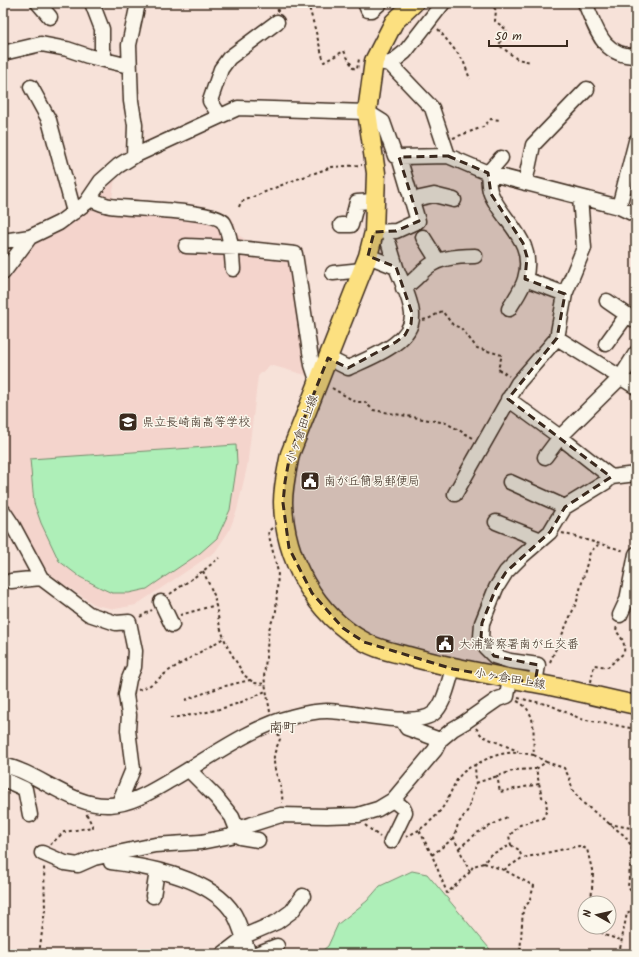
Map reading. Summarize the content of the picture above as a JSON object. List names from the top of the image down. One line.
{"streets":{"main road":["小ヶ倉田上線"]},"districts":["南町"],"places":{"school or university":["県立長崎南高等学校"],"public building":["南が丘簡易郵便局","大浦警察署南が丘交番"]},"scale_bar":"50 m","north":"left"}
